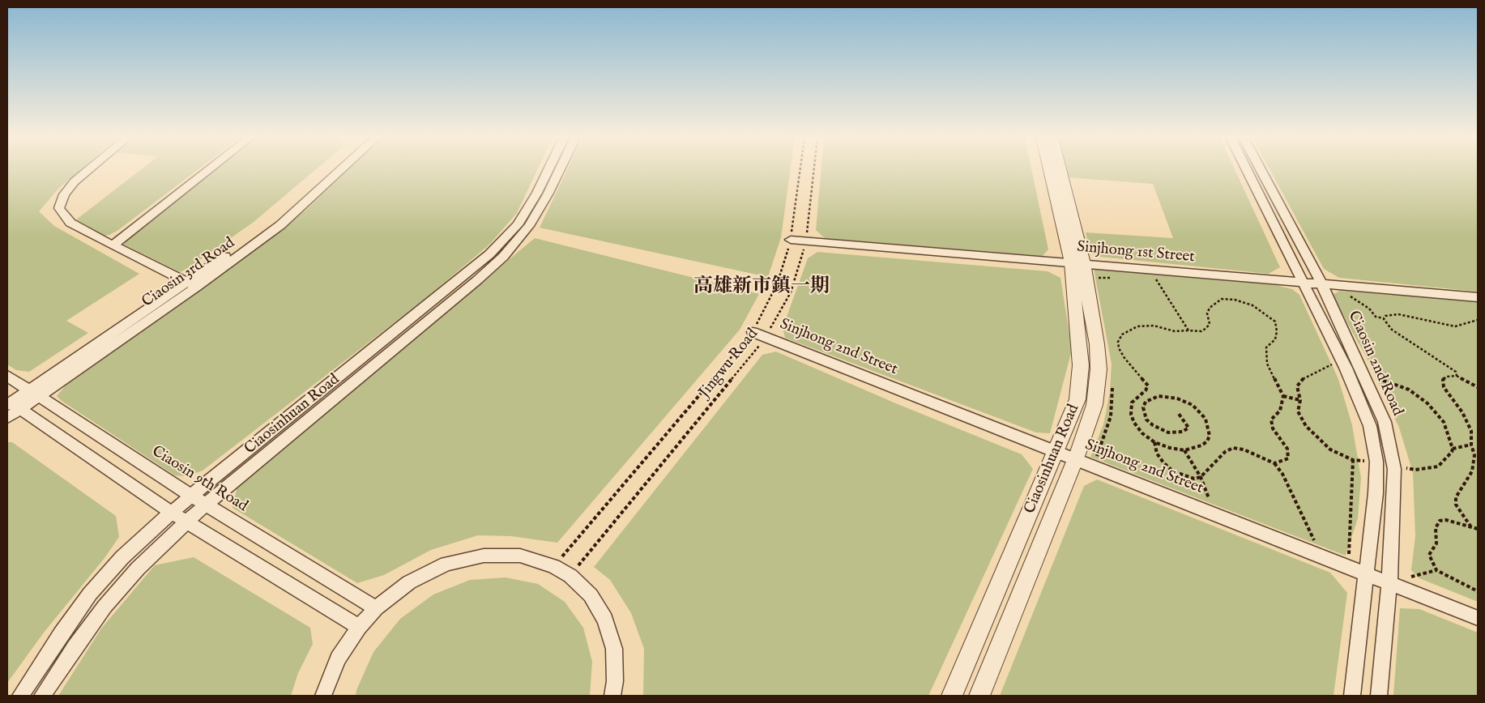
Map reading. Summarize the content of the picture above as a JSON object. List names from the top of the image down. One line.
{"streets":{"street":["Sinjhong 1st Street","Ciaosin 3rd Road","Sinjhong 2nd Street","Ciaosin 2nd Road","Ciaosinhuan Road","Ciaosin 9th Road"],"path":["Jingwu Road"]},"crossings":[["Sinjhong 1st Street","Jingwu Road"],["Sinjhong 1st Street","Ciaosin 2nd Road"],["Sinjhong 1st Street","Ciaosinhuan Road"],["Ciaosin 3rd Road","Ciaosin 9th Road"],["Sinjhong 2nd Street","Jingwu Road"],["Sinjhong 2nd Street","Ciaosin 2nd Road"],["Sinjhong 2nd Street","Ciaosinhuan Road"],["Ciaosinhuan Road","Ciaosin 9th Road"]],"districts":["高雄新市鎮一期"]}
